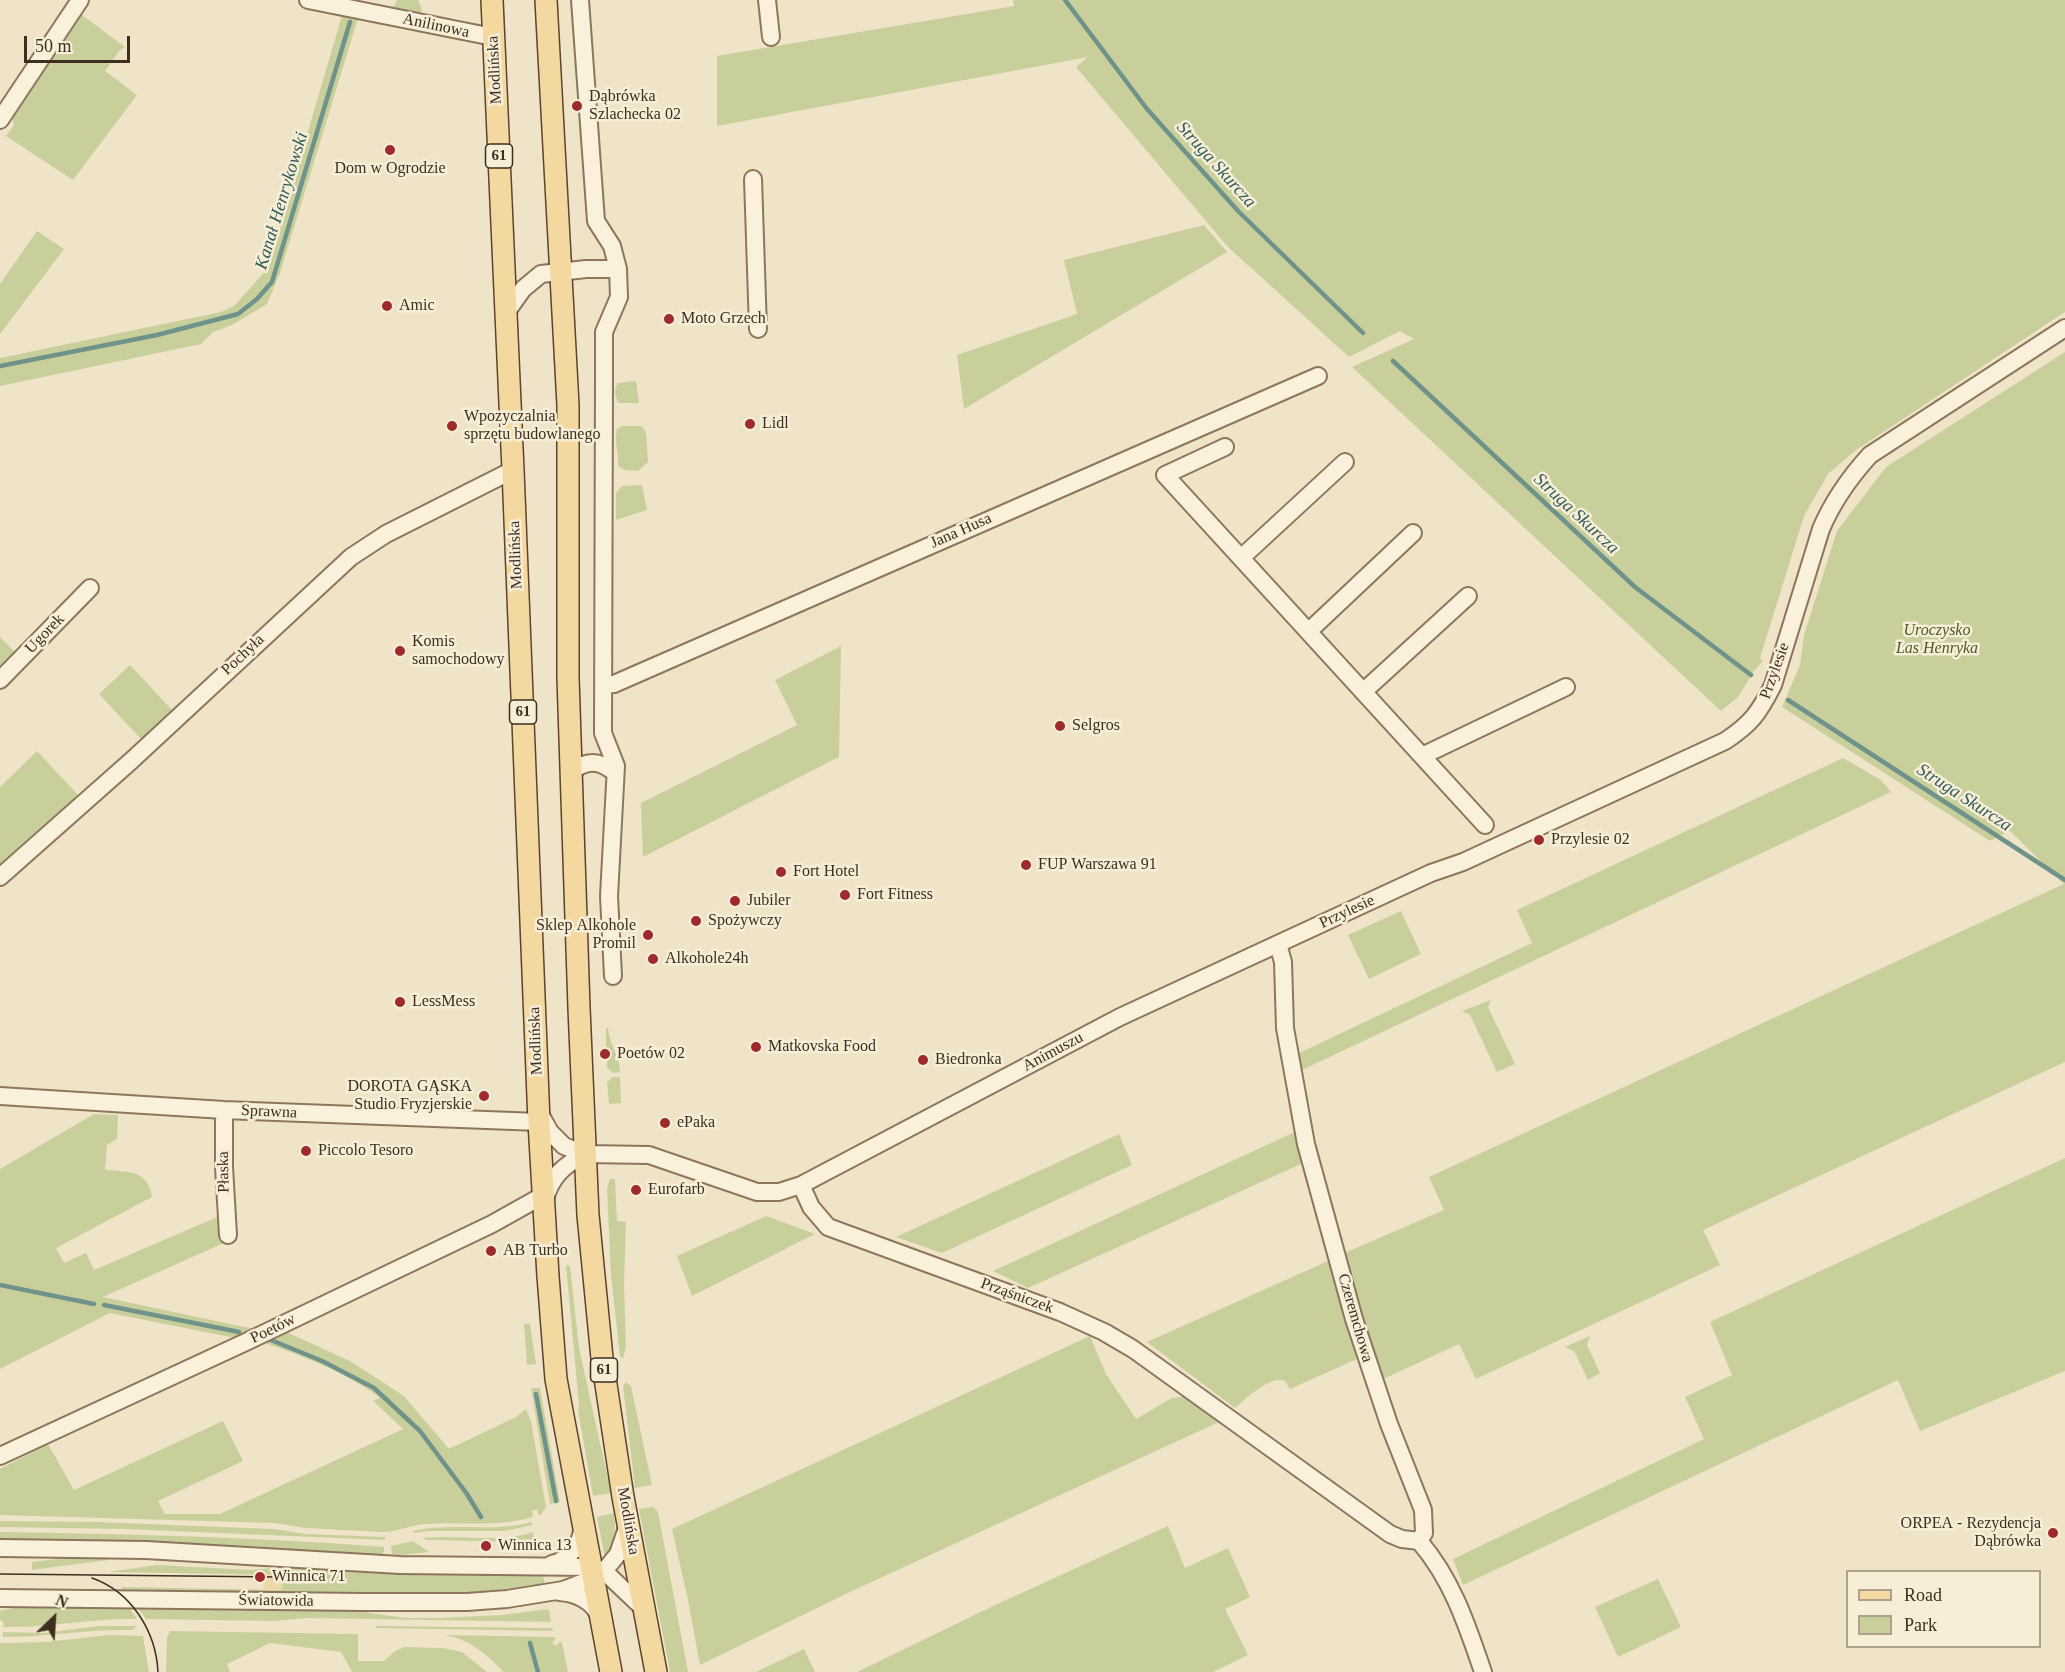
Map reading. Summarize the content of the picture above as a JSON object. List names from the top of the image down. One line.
{"streets":{"main road":["Modlińska","61"],"street":["Anilinowa","Jana Husa","Ugorek","Pochyła","Przylesie","Animuszu","Sprawna","Płaska","Prząśniczek","Czeremchowa","Poetów","Światowida"]},"crossings":[["Anilinowa","Modlińska"],["Modlińska","Pochyła"],["Modlińska","Sprawna"],["Modlińska","Poetów"],["Modlińska","Światowida"],["Przylesie","Animuszu"],["Przylesie","Czeremchowa"],["Animuszu","Prząśniczek"],["Animuszu","Czeremchowa"],["Sprawna","Płaska"],["Prząśniczek","Czeremchowa"]],"water":["Struga Skurcza","Kanał Henrykowski"],"parks":["Uroczysko Las Henryka"],"places":["Dąbrówka Szlachecka 02","Dom w Ogrodzie","Amic","Moto Grzech","Lidl","Wpozyczalnia sprzętu budowlanego","Komis samochodowy","Selgros","Przylesie 02","FUP Warszawa 91","Fort Hotel","Fort Fitness","Jubiler","Spożywczy","Sklep Alkohole Promil","Alkohole24h","LessMess","Matkovska Food","Poetów 02","Biedronka","DOROTA GĄSKA Studio Fryzjerskie","ePaka","Piccolo Tesoro","Eurofarb","AB Turbo","ORPEA - Rezydencja Dąbrówka","Winnica 13","Winnica 71"],"legend":["Road","Park"],"scale_bar":"50 m","north":"top right"}
